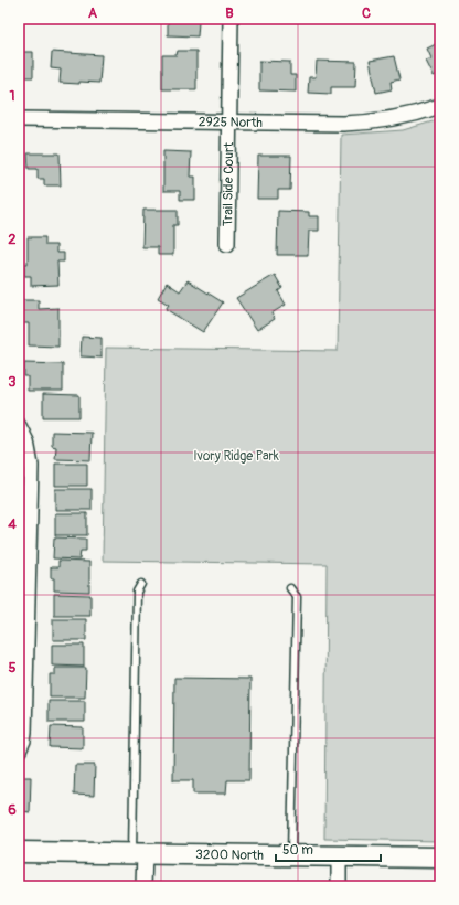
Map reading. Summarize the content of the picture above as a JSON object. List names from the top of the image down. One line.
{"streets":{"street":["2925 North","Trail Side Court","3200 North"]},"crossings":[["2925 North","Trail Side Court"]],"parks":["Ivory Ridge Park"],"scale_bar":"50 m","grid":{"columns":["A","B","C"],"rows":["1","2","3","4","5","6"]}}
